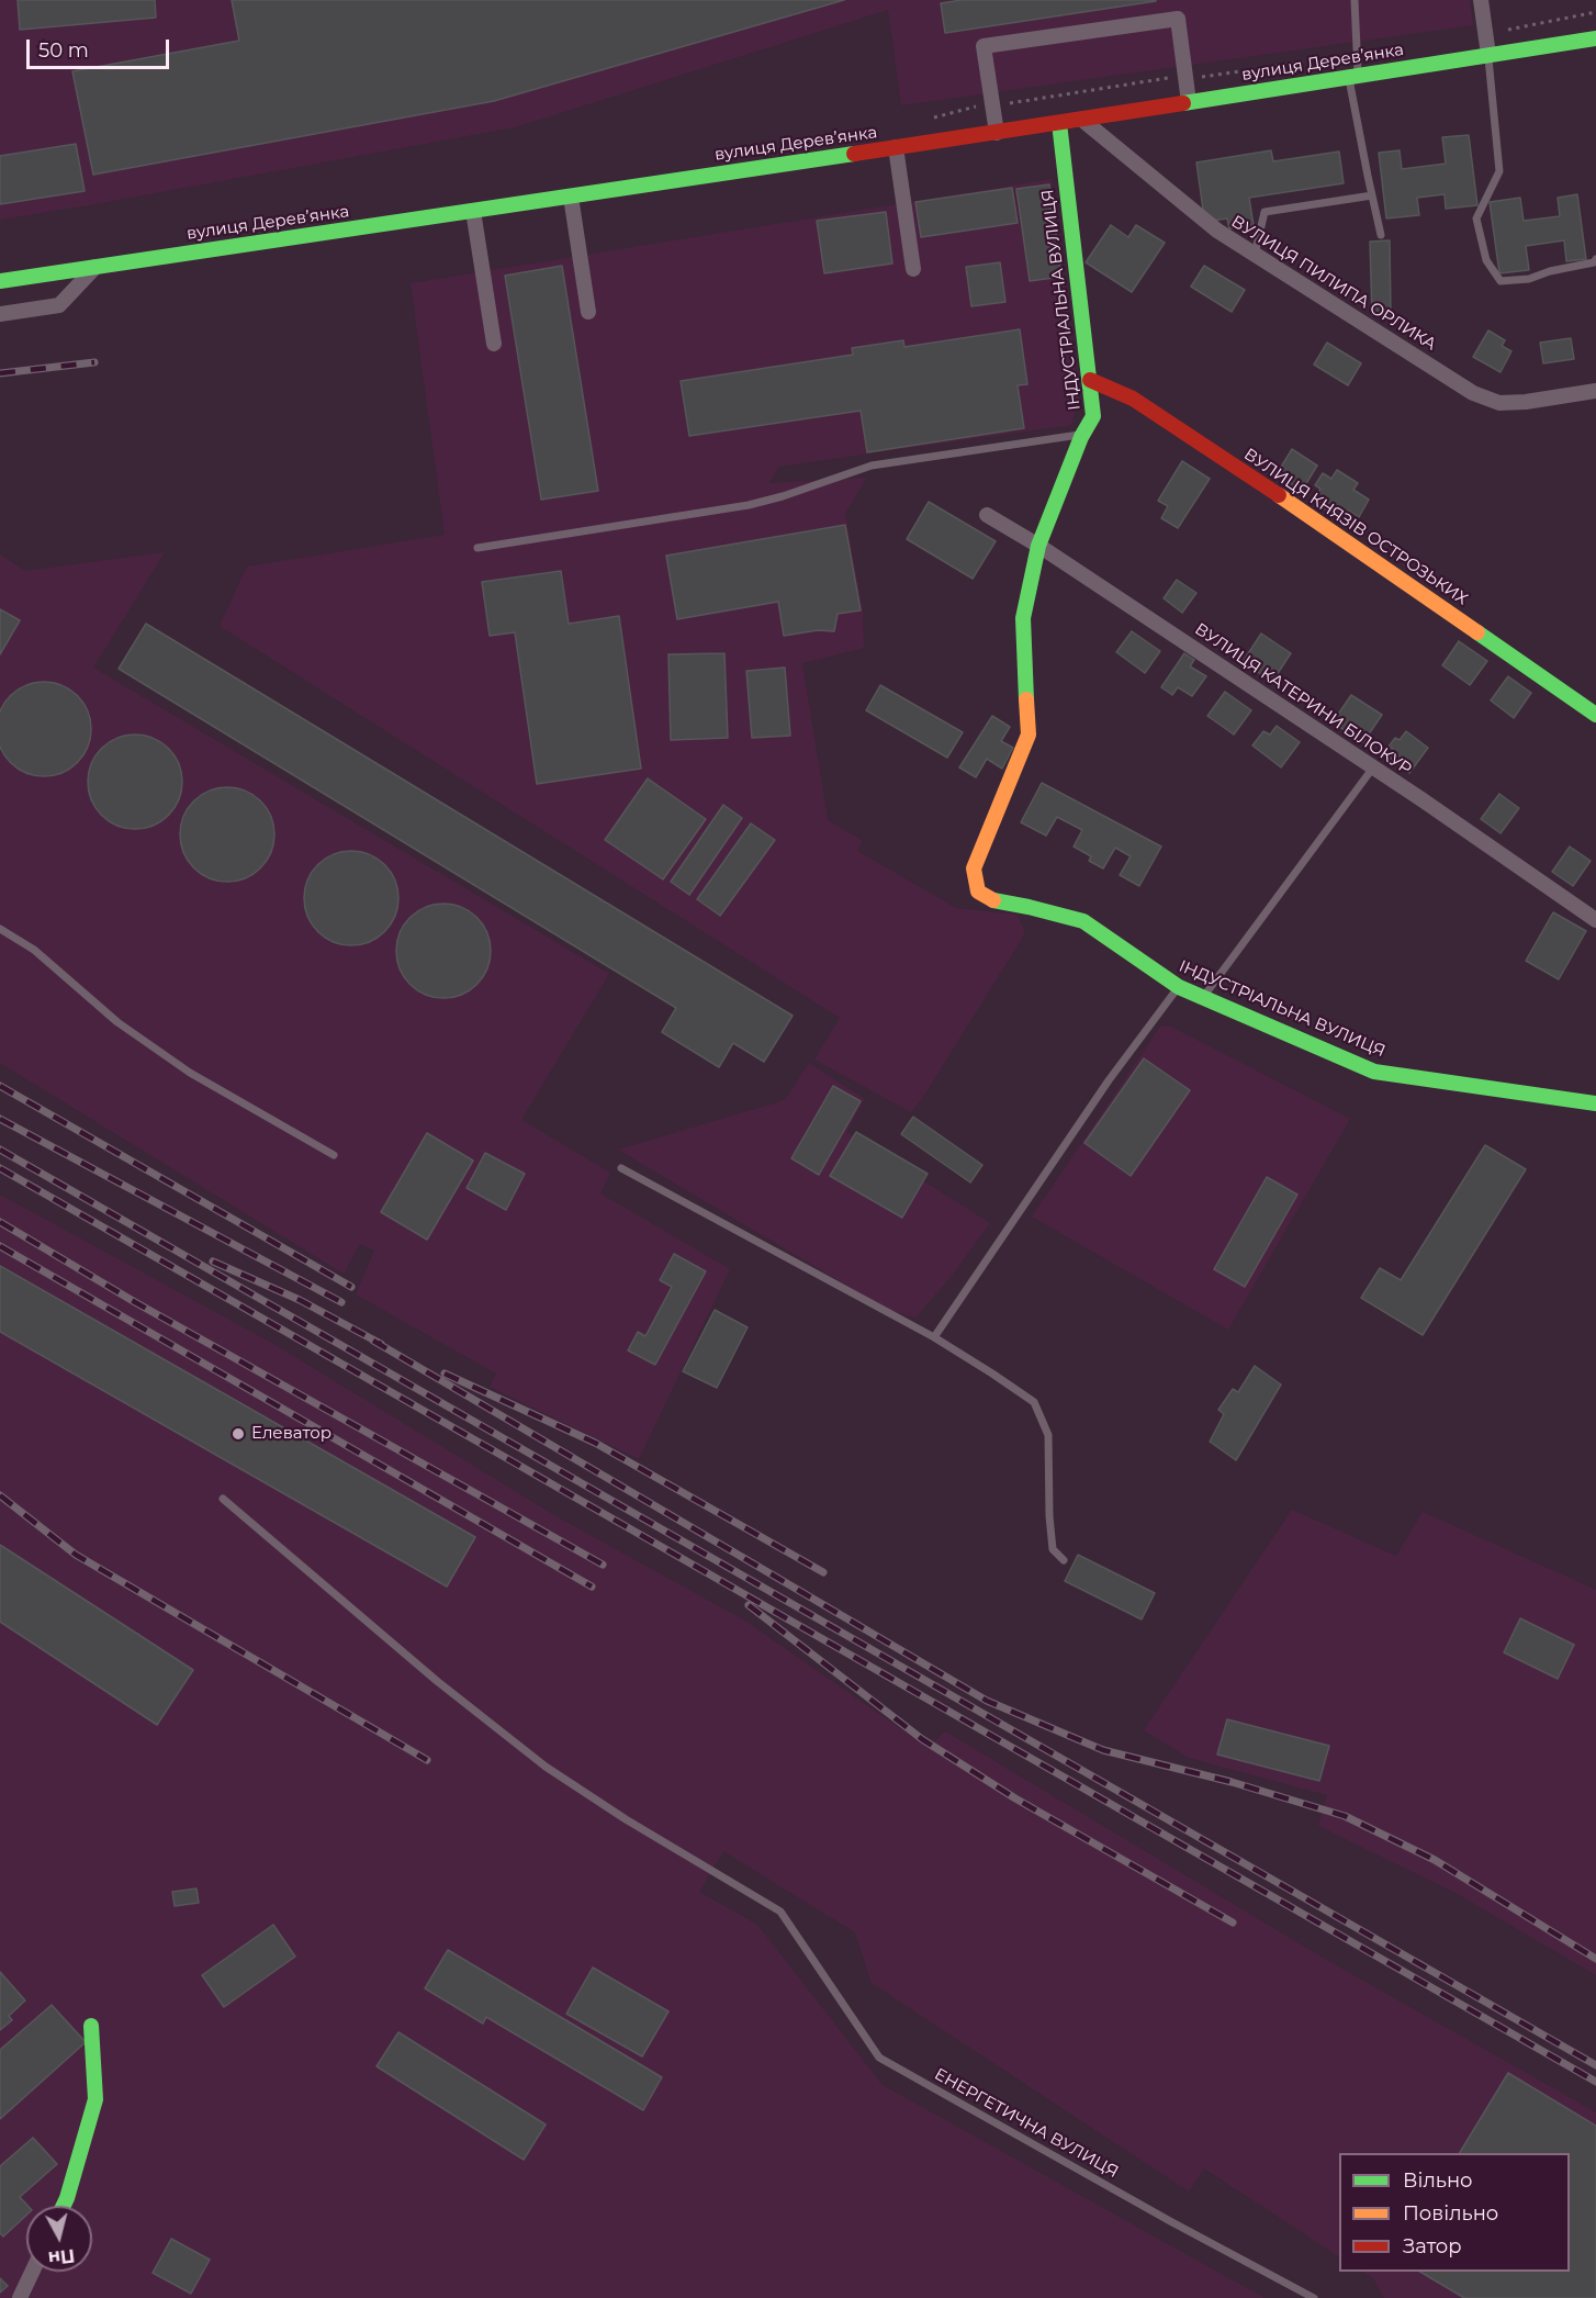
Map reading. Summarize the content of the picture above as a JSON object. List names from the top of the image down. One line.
{"streets":{"street":["вулиця Деревʼянка","ВУЛИЦЯ ПИЛИПА ОРЛИКА","ІНДУСТРІАЛЬНА ВУЛИЦЯ","ВУЛИЦЯ КНЯЗІВ ОСТРОЗЬКИХ","ВУЛИЦЯ КАТЕРИНИ БІЛОКУР"],"lane":["ЕНЕРГЕТИЧНА ВУЛИЦЯ"]},"crossings":[["вулиця Деревʼянка","ВУЛИЦЯ ПИЛИПА ОРЛИКА"],["вулиця Деревʼянка","ІНДУСТРІАЛЬНА ВУЛИЦЯ"],["ІНДУСТРІАЛЬНА ВУЛИЦЯ","ВУЛИЦЯ КНЯЗІВ ОСТРОЗЬКИХ"],["ІНДУСТРІАЛЬНА ВУЛИЦЯ","ВУЛИЦЯ КАТЕРИНИ БІЛОКУР"]],"places":["Елеватор"],"legend":["Вільно","Повільно","Затор"],"scale_bar":"50 m","north":"bottom"}
